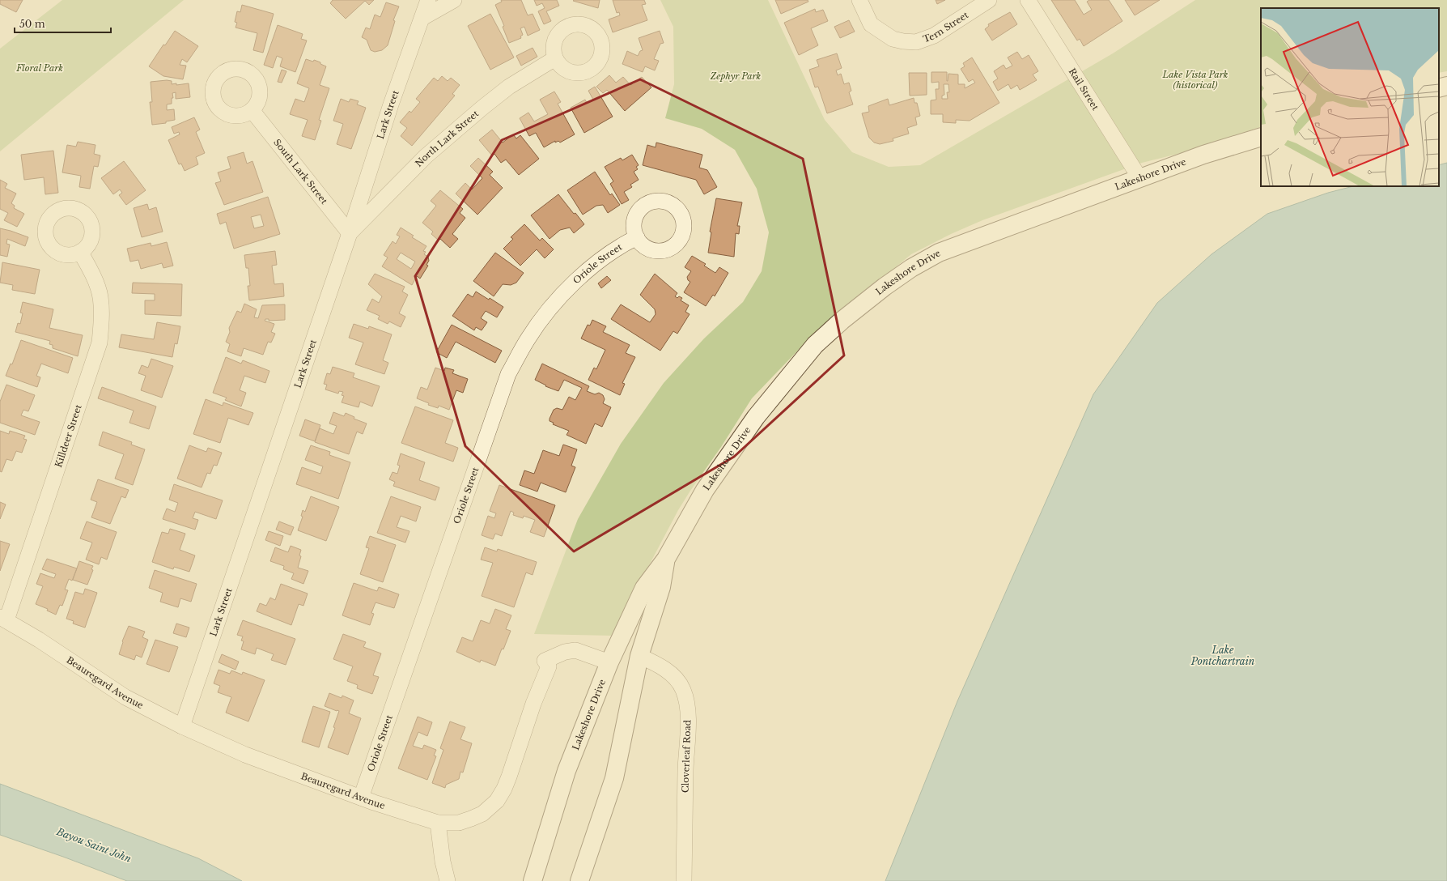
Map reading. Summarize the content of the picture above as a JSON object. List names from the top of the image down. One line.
{"streets":{"street":["Tern Street","Rail Street","Lark Street","North Lark Street","South Lark Street","Lakeshore Drive","Oriole Street","Killdeer Street","Beauregard Avenue","Cloverleaf Road"]},"crossings":[["Rail Street","Lakeshore Drive"],["Lark Street","North Lark Street"],["Lark Street","South Lark Street"],["Lark Street","Beauregard Avenue"],["North Lark Street","South Lark Street"],["Lakeshore Drive","Beauregard Avenue"],["Lakeshore Drive","Cloverleaf Road"],["Oriole Street","Beauregard Avenue"],["Killdeer Street","Beauregard Avenue"]],"water":["Lake Pontchartrain","Bayou Saint John"],"parks":["Floral Park","Lake Vista Park (historical)","Zephyr Park"],"scale_bar":"50 m"}
